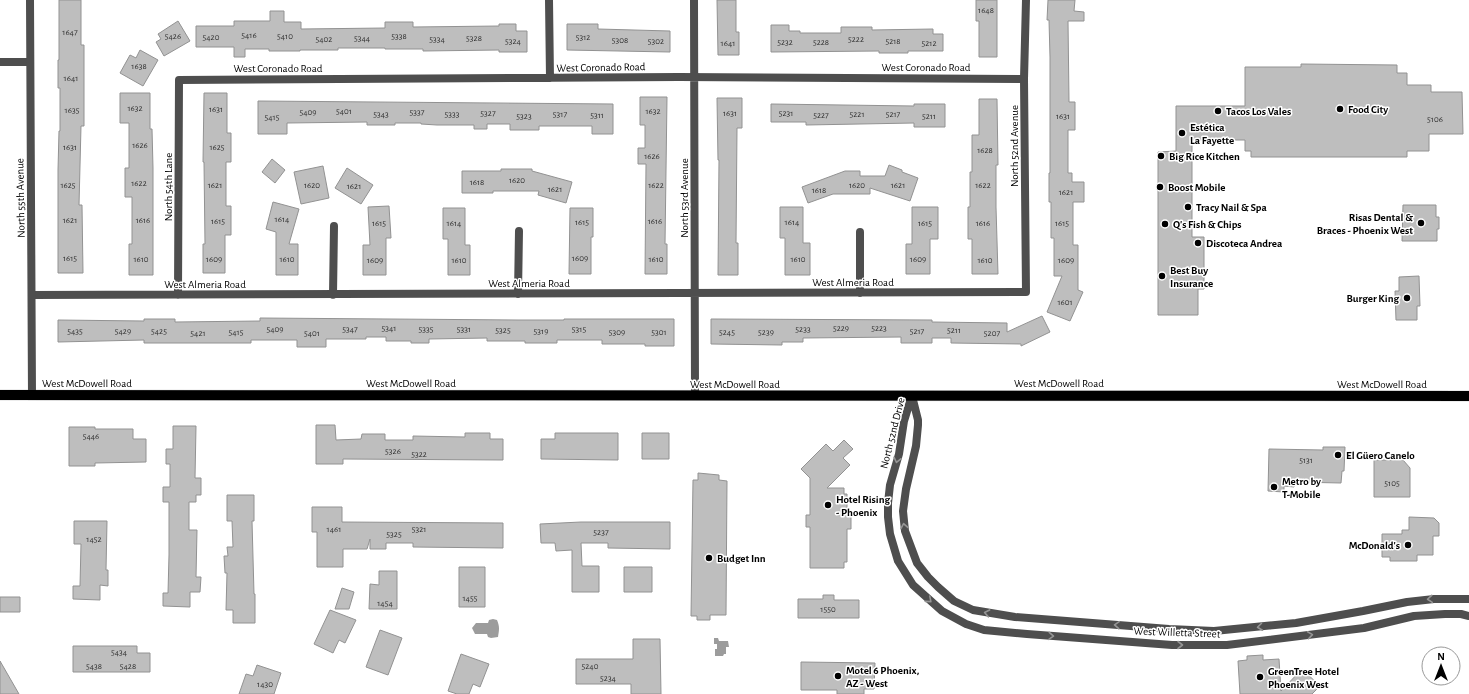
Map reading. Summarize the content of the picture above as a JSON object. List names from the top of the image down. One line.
{"streets":{"main road":["West McDowell Road"],"street":["West Coronado Road","North 52nd Avenue","North 54th Lane","North 55th Avenue","North 53rd Avenue","West Almeria Road","North 52nd Drive","West Willetta Street"]},"crossings":[["West Coronado Road","North 52nd Avenue"],["West Coronado Road","North 54th Lane"],["West Coronado Road","North 53rd Avenue"],["North 52nd Avenue","West Almeria Road"],["North 54th Lane","West Almeria Road"],["North 55th Avenue","West Almeria Road"],["North 55th Avenue","West McDowell Road"],["North 53rd Avenue","West Almeria Road"],["North 53rd Avenue","West McDowell Road"],["West McDowell Road","North 52nd Drive"],["North 52nd Drive","West Willetta Street"]],"places":["Food City","Tacos Los Vales","Estética La Fayette","Big Rice Kitchen","Boost Mobile","Tracy Nail & Spa","Risas Dental & Braces - Phoenix West","Q's Fish & Chips","Discoteca Andrea","Best Buy Insurance","Burger King","El Güero Canelo","Metro by T-Mobile","Hotel Rising - Phoenix","McDonald's","Budget Inn","Motel 6 Phoenix, AZ - West","GreenTree Hotel Phoenix West"],"house_numbers":["1648","1647","5416","5426","5410","5338","5420","5312","5344","5328","5402","5334","5222","5308","5324","5302","5218","5232","5228","1641","5212","1638","1641","1632","1631","1635","5401","1632","5409","5337","5327","1631","5231","5343","5333","5317","5221","5217","5311","5227","5323","5211","1631","5415","5106","1626","1631","1625","1628","1626","1620","1618","1622","1625","1621","1620","1622","1620","1621","1622","1621","1621","1618","1621","1614","1621","1616","1615","1616","1615","1614","1615","1614","1615","1616","1615","1615","1609","1610","1609","1610","1610","1610","1609","1609","1610","1610","1609","1601","5341","5229","5223","5409","5347","5335","5331","5315","5233","5325","5211","5435","5429","5425","5319","5217","5415","5309","5301","5245","5239","5421","5401","5207","5446","5326","5322","5131","5105","1461","5321","5237","5325","1452","1455","1454","1550","5434","5438","5428","5240","5234","1430"],"north":"top"}
